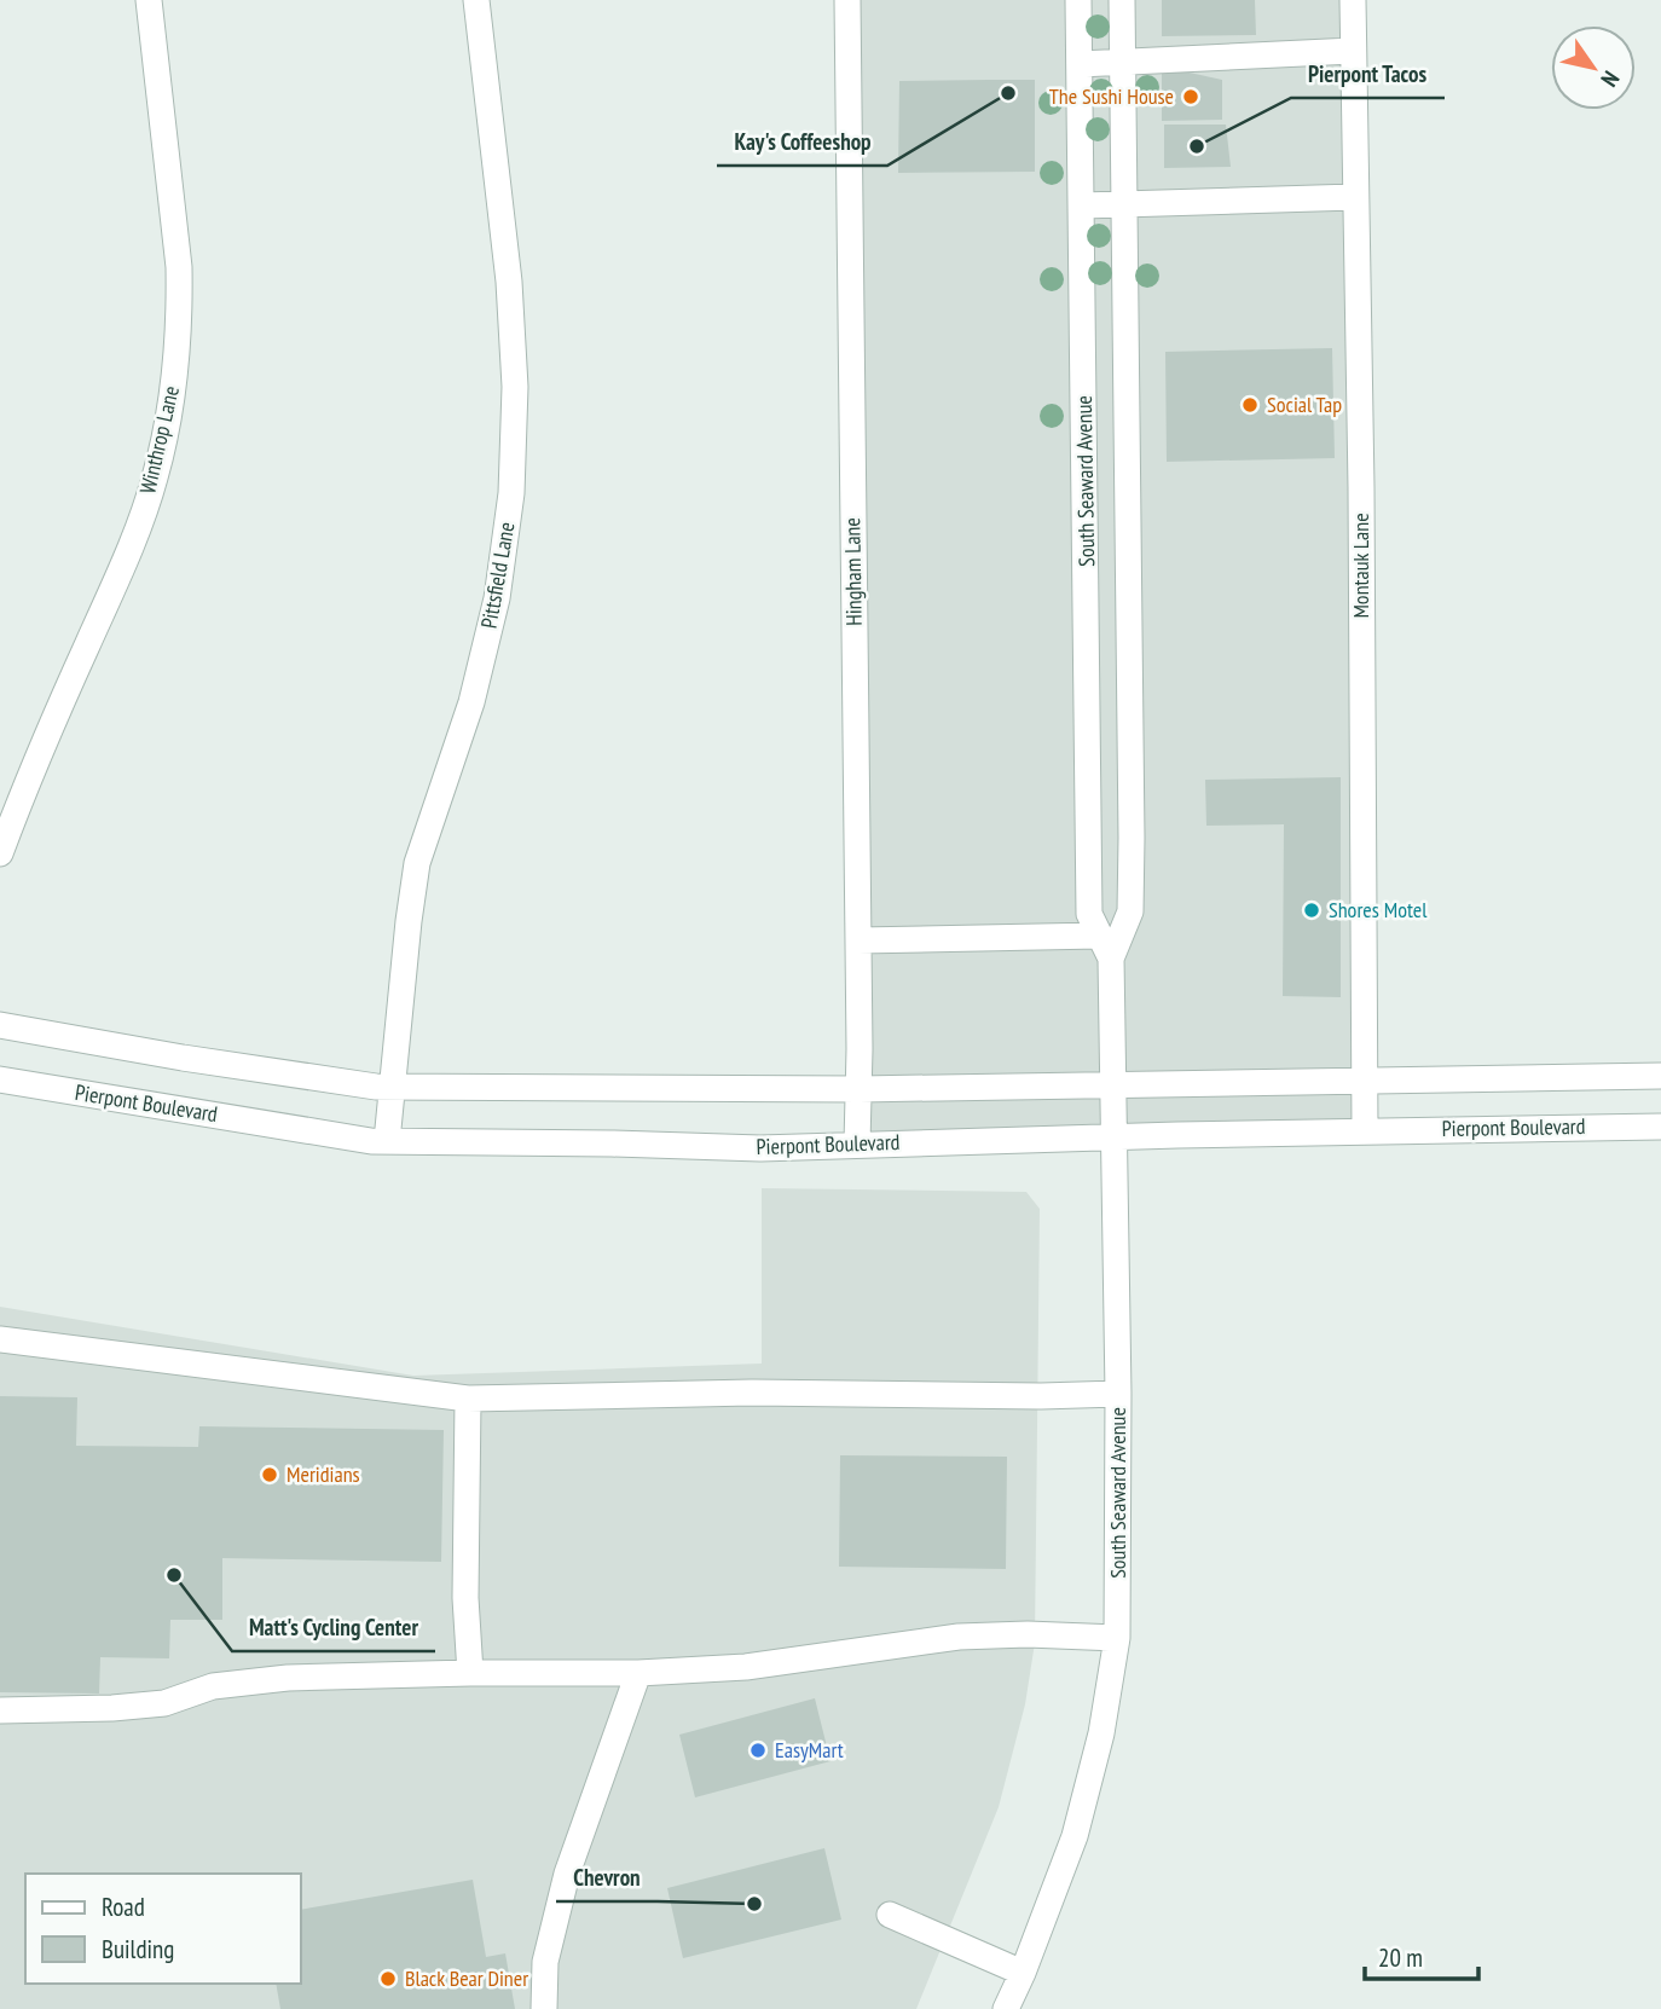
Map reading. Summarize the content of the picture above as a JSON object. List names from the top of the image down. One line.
{"streets":{"street":["Winthrop Lane","South Seaward Avenue","Montauk Lane","Hingham Lane","Pittsfield Lane","Pierpont Boulevard"]},"crossings":[["South Seaward Avenue","Pierpont Boulevard"],["Montauk Lane","Pierpont Boulevard"],["Hingham Lane","Pierpont Boulevard"],["Pittsfield Lane","Pierpont Boulevard"]],"places":["Kay's Coffeeshop","The Sushi House","Pierpont Tacos","Social Tap","Shores Motel","Meridians","Matt's Cycling Center","EasyMart","Chevron","Black Bear Diner"],"legend":["Road","Building"],"scale_bar":"20 m","north":"bottom right"}
